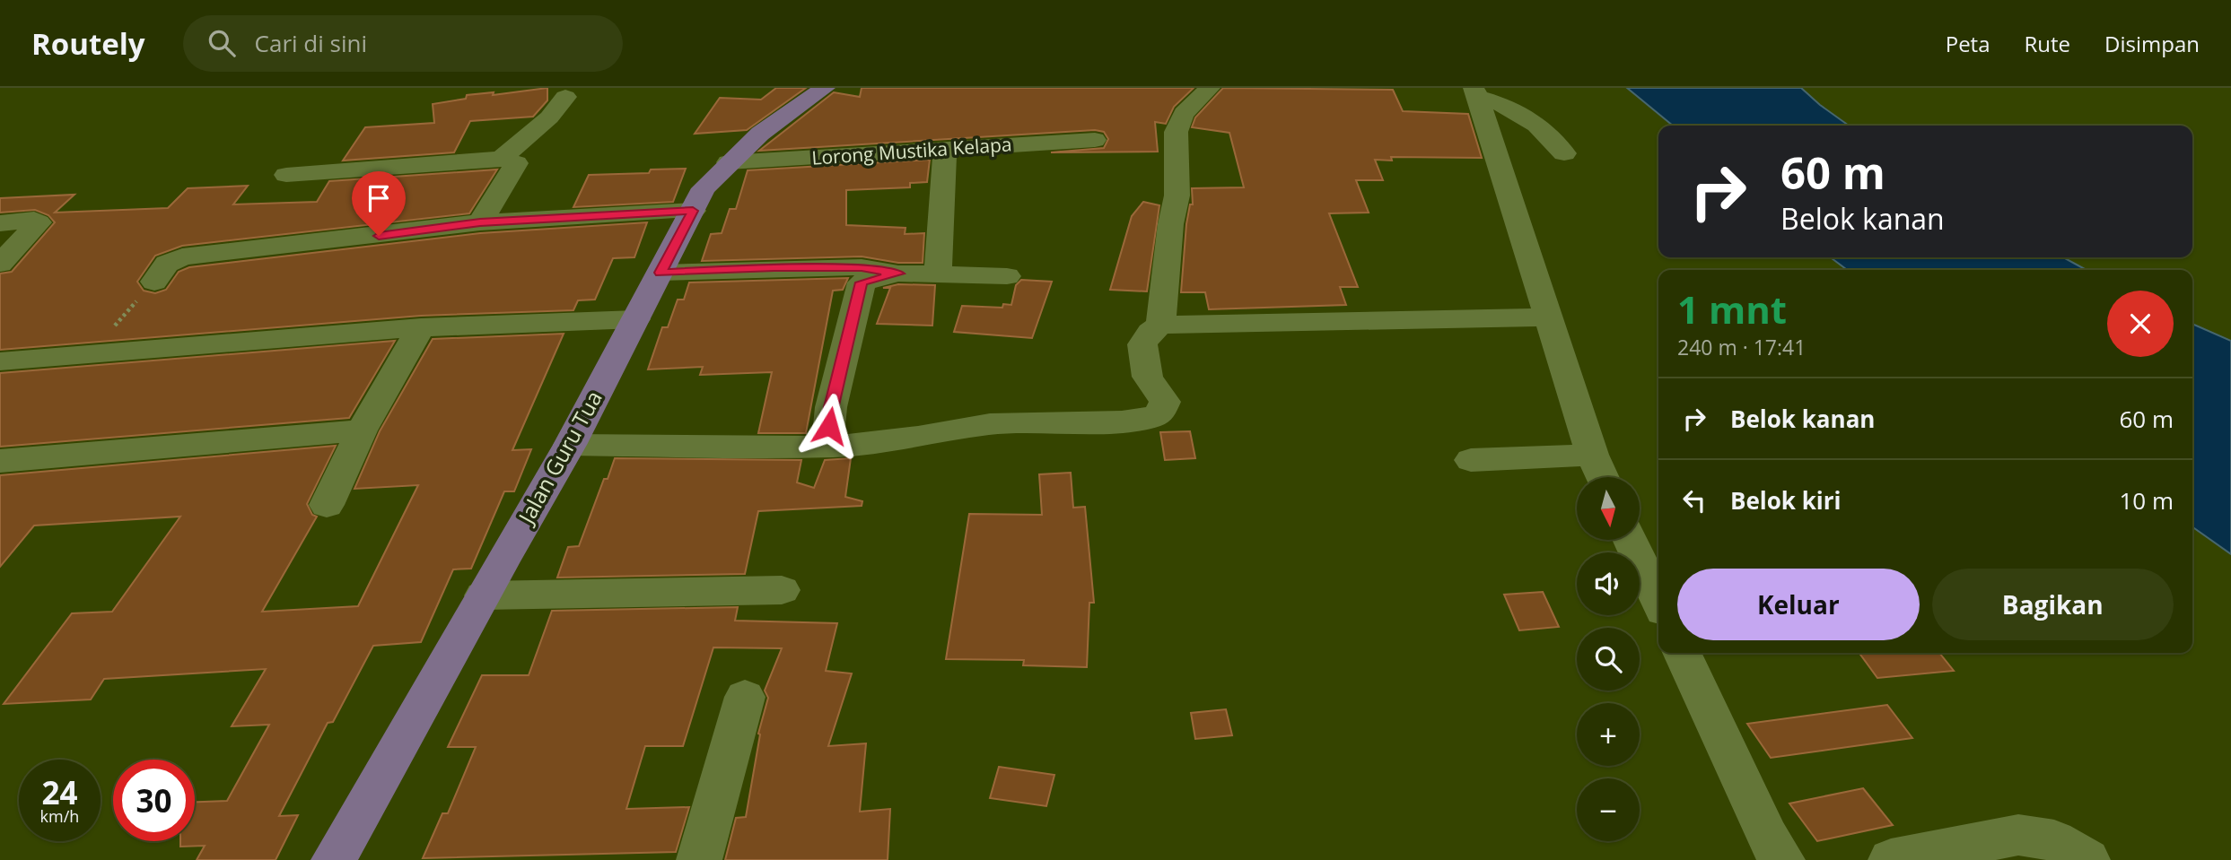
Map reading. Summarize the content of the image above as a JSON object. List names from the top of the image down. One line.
{"streets":{"main road":["Jalan Guru Tua"],"street":["Lorong Mustika Kelapa"]},"crossings":[["Lorong Mustika Kelapa","Jalan Guru Tua"]],"north":"bottom","page":{"header":"Routely","search":"Cari di sini","nav":["Peta","Rute","Disimpan"],"turn":["60 m","Belok kanan"],"heading":["1 mnt","240 m · 17:41"],"list":[{"name":"Belok kanan","value":"60 m"},{"name":"Belok kiri","value":"10 m"}],"map_buttons":["+","−"],"buttons":["Keluar","Bagikan"],"speed":"24 km/h","limit":"30"}}
